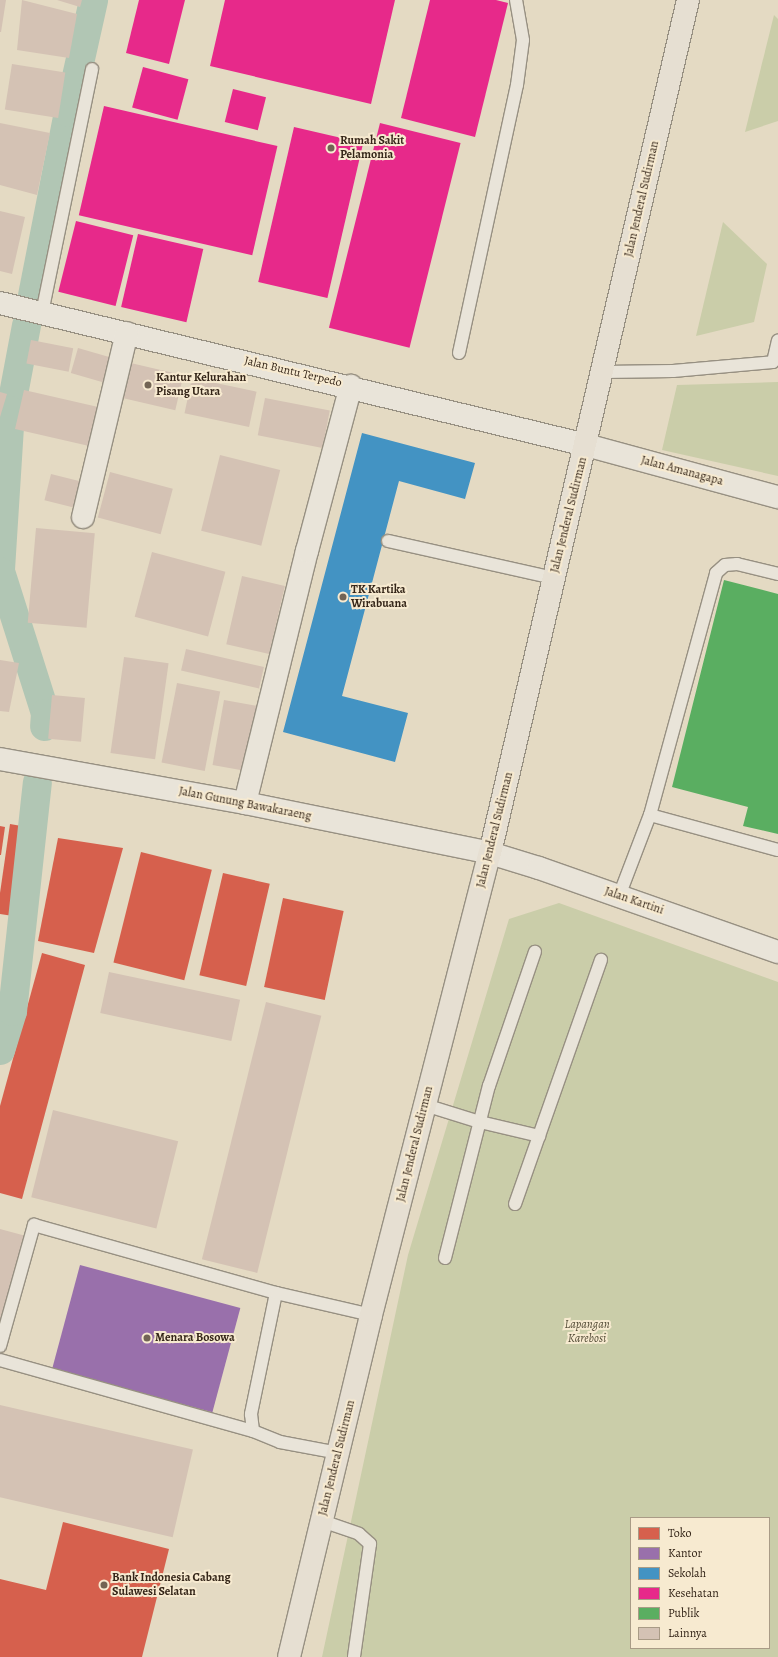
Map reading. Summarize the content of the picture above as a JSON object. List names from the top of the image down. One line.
{"streets":{"main road":["Jalan Jenderal Sudirman"],"street":["Jalan Buntu Terpedo","Jalan Amanagapa","Jalan Gunung Bawakaraeng","Jalan Kartini"]},"crossings":[["Jalan Jenderal Sudirman","Jalan Buntu Terpedo"],["Jalan Jenderal Sudirman","Jalan Amanagapa"],["Jalan Jenderal Sudirman","Jalan Gunung Bawakaraeng"],["Jalan Jenderal Sudirman","Jalan Kartini"],["Jalan Buntu Terpedo","Jalan Amanagapa"],["Jalan Gunung Bawakaraeng","Jalan Kartini"]],"parks":["Lapangan Karebosi"],"places":["Rumah Sakit Pelamonia","Kantur Kelurahan Pisang Utara","TK Kartika Wirabuana","Menara Bosowa","Bank Indonesia Cabang Sulawesi Selatan"],"legend":["Toko","Kantor","Sekolah","Kesehatan","Publik","Lainnya"]}
